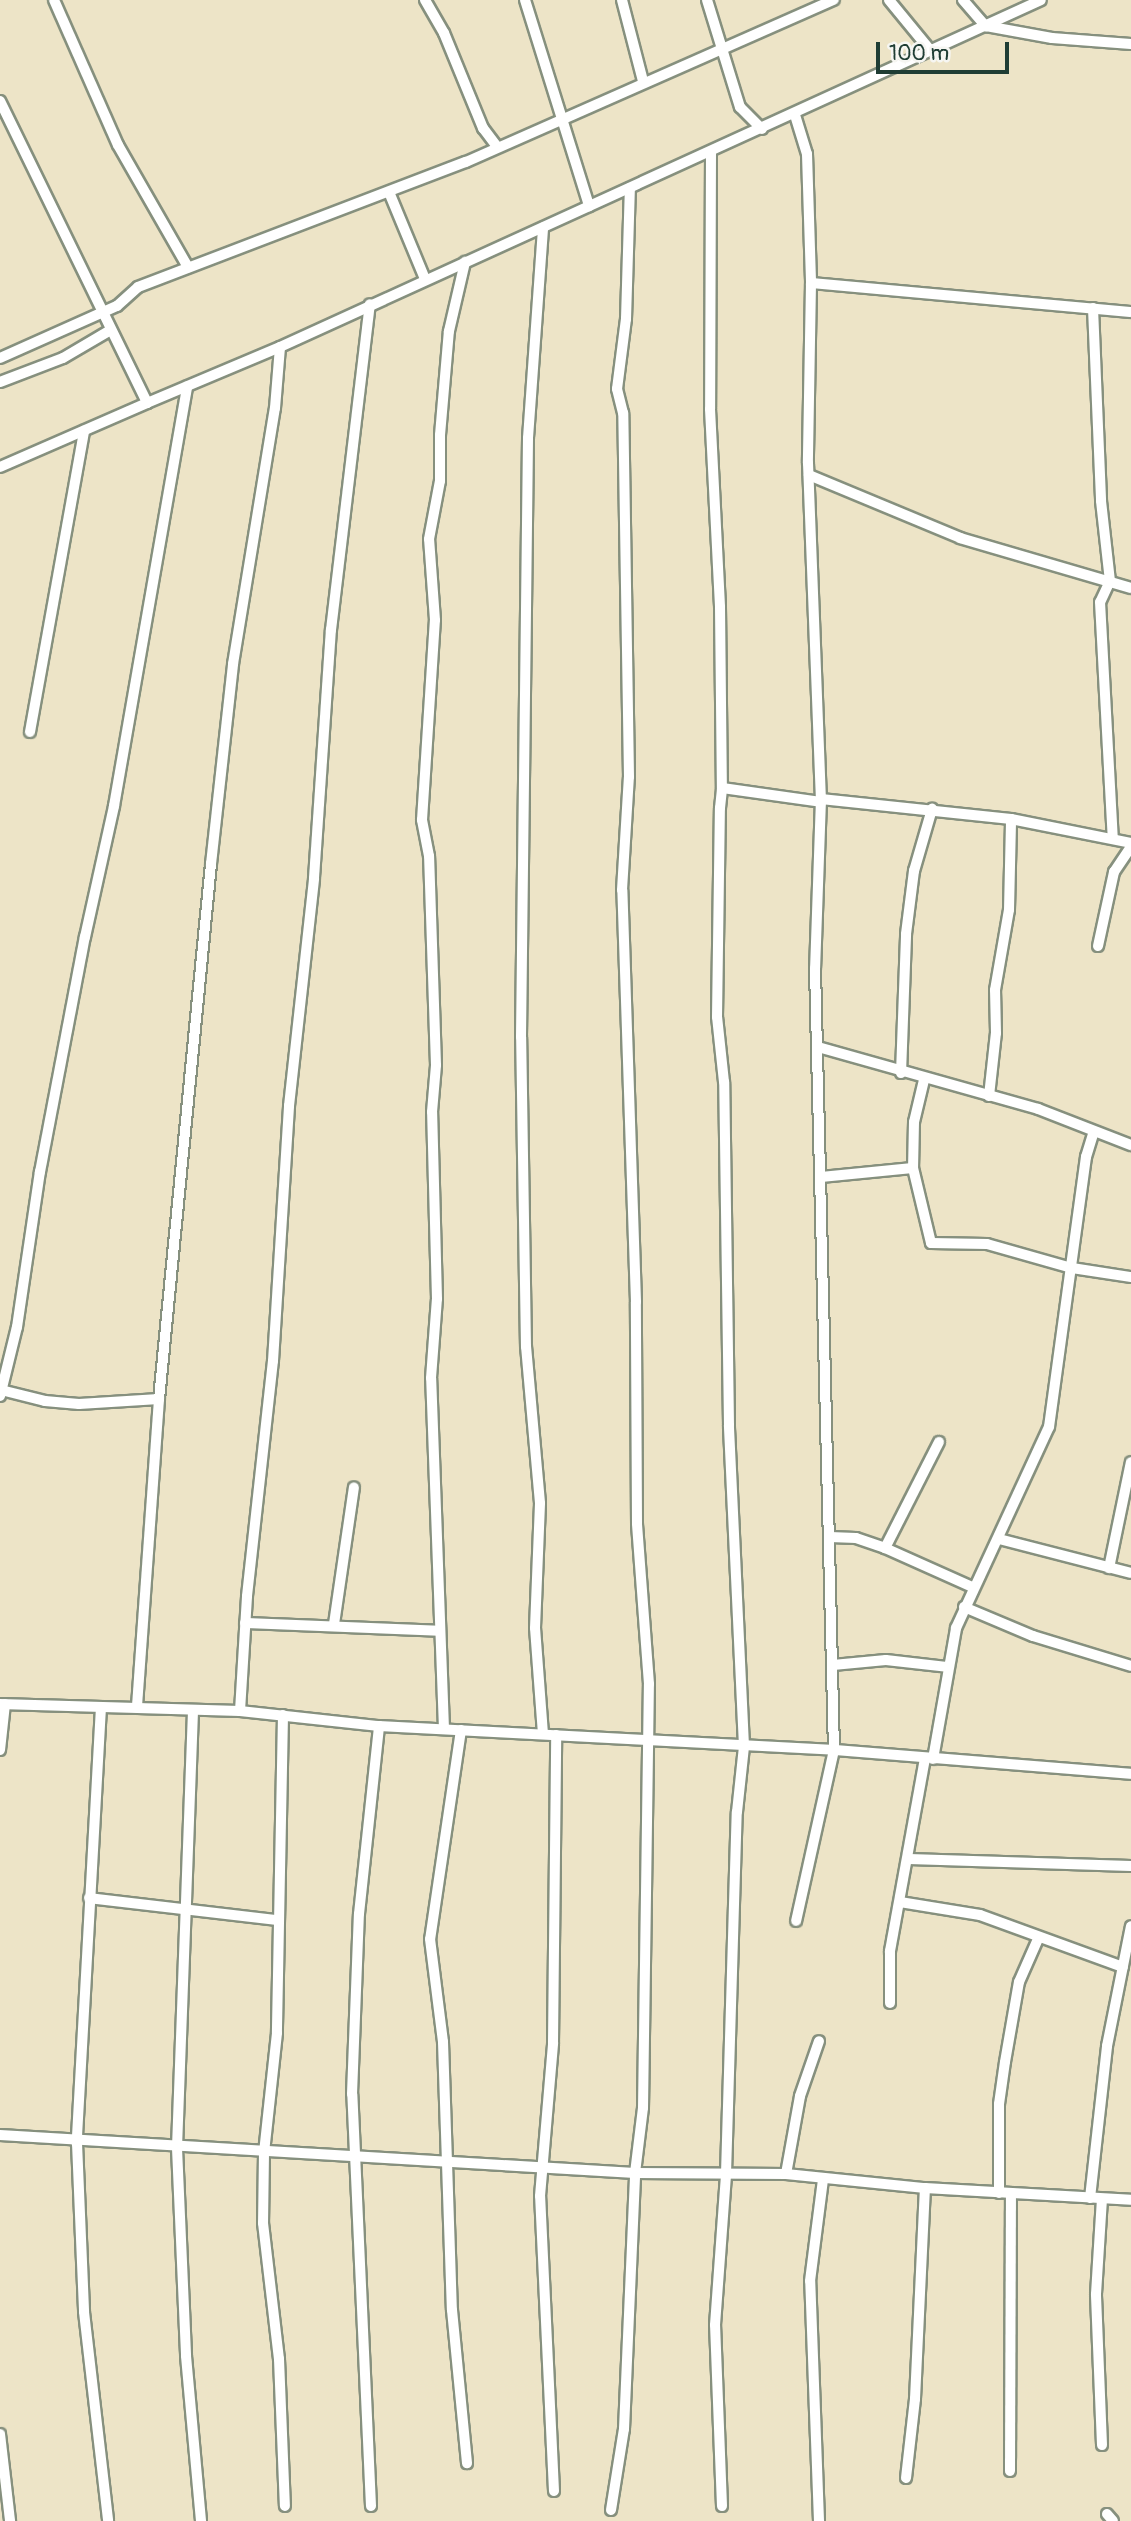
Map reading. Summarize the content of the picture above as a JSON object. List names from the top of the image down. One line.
{"scale_bar":"100 m"}
